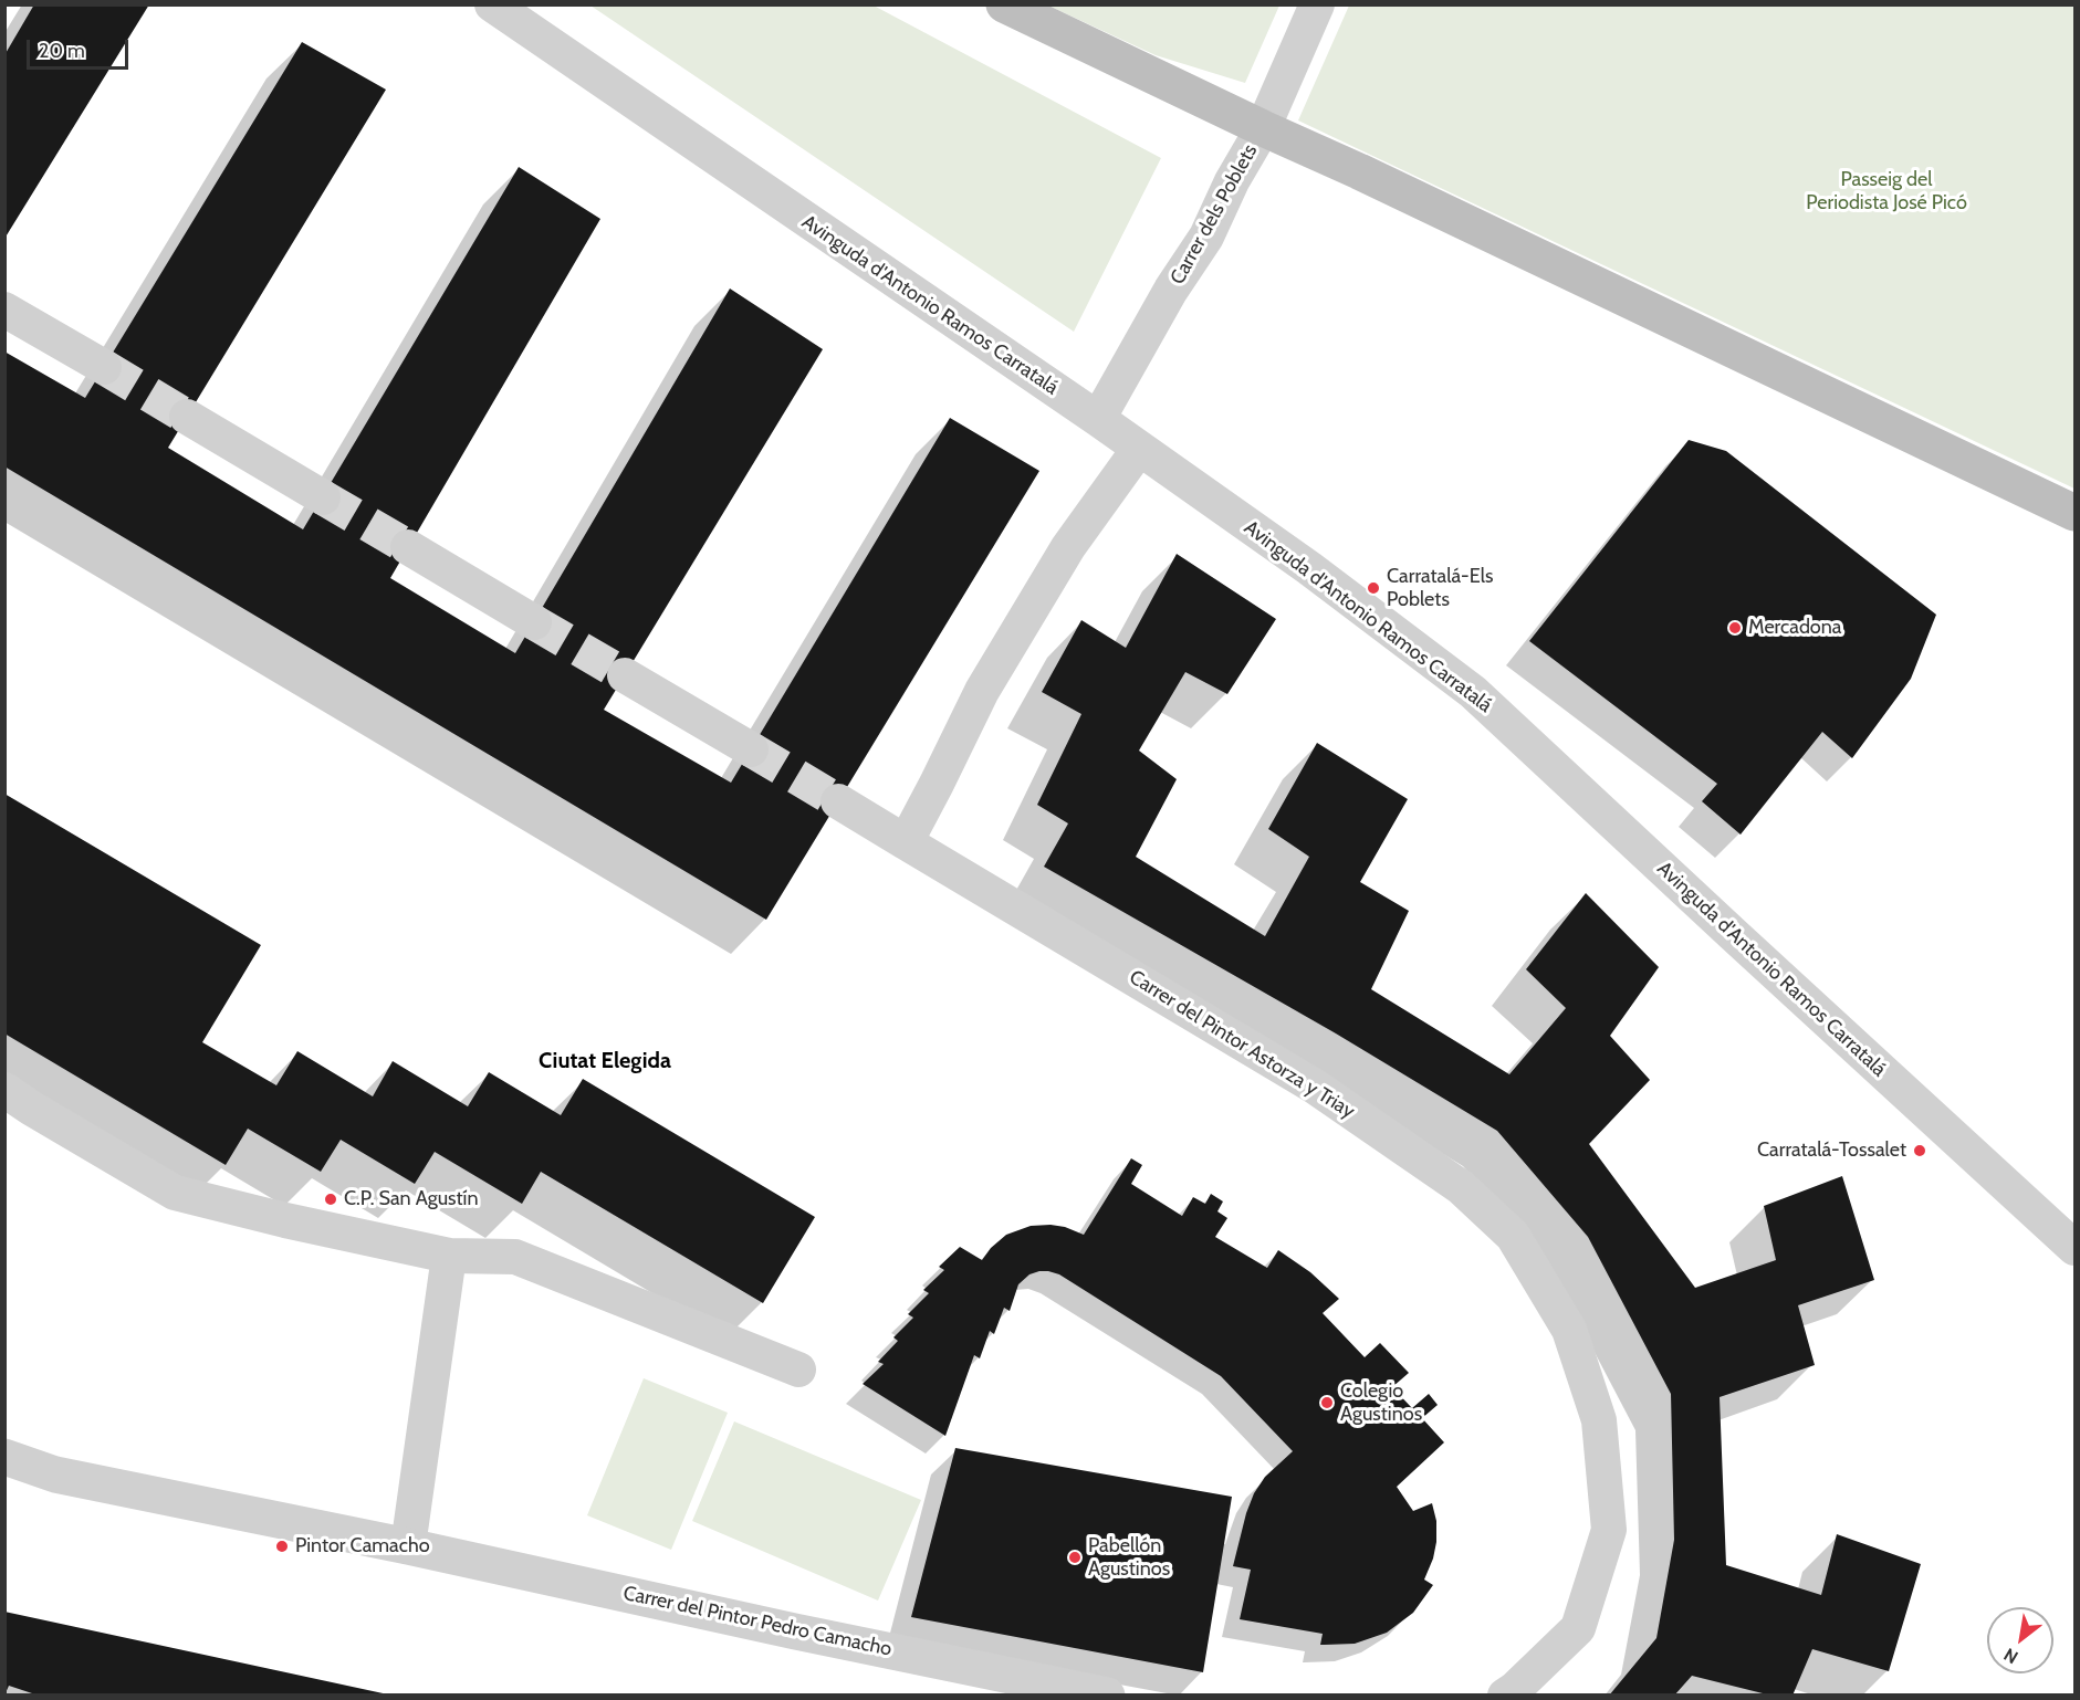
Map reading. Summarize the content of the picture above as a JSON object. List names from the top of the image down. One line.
{"streets":{"street":["Carrer dels Poblets","Avinguda d'Antonio Ramos Carratalá","Carrer del Pintor Astorza y Triay","Carrer del Pintor Pedro Camacho"]},"crossings":[["Carrer dels Poblets","Avinguda d'Antonio Ramos Carratalá"]],"districts":["Ciutat Elegida"],"parks":["Passeig del Periodista José Picó"],"places":["Carratalá-Els Poblets","Mercadona","Carratalá-Tossalet","C.P. San Agustín","Colegio Agustinos","Pintor Camacho","Pabellón Agustinos"],"scale_bar":"20 m","north":"bottom left"}
